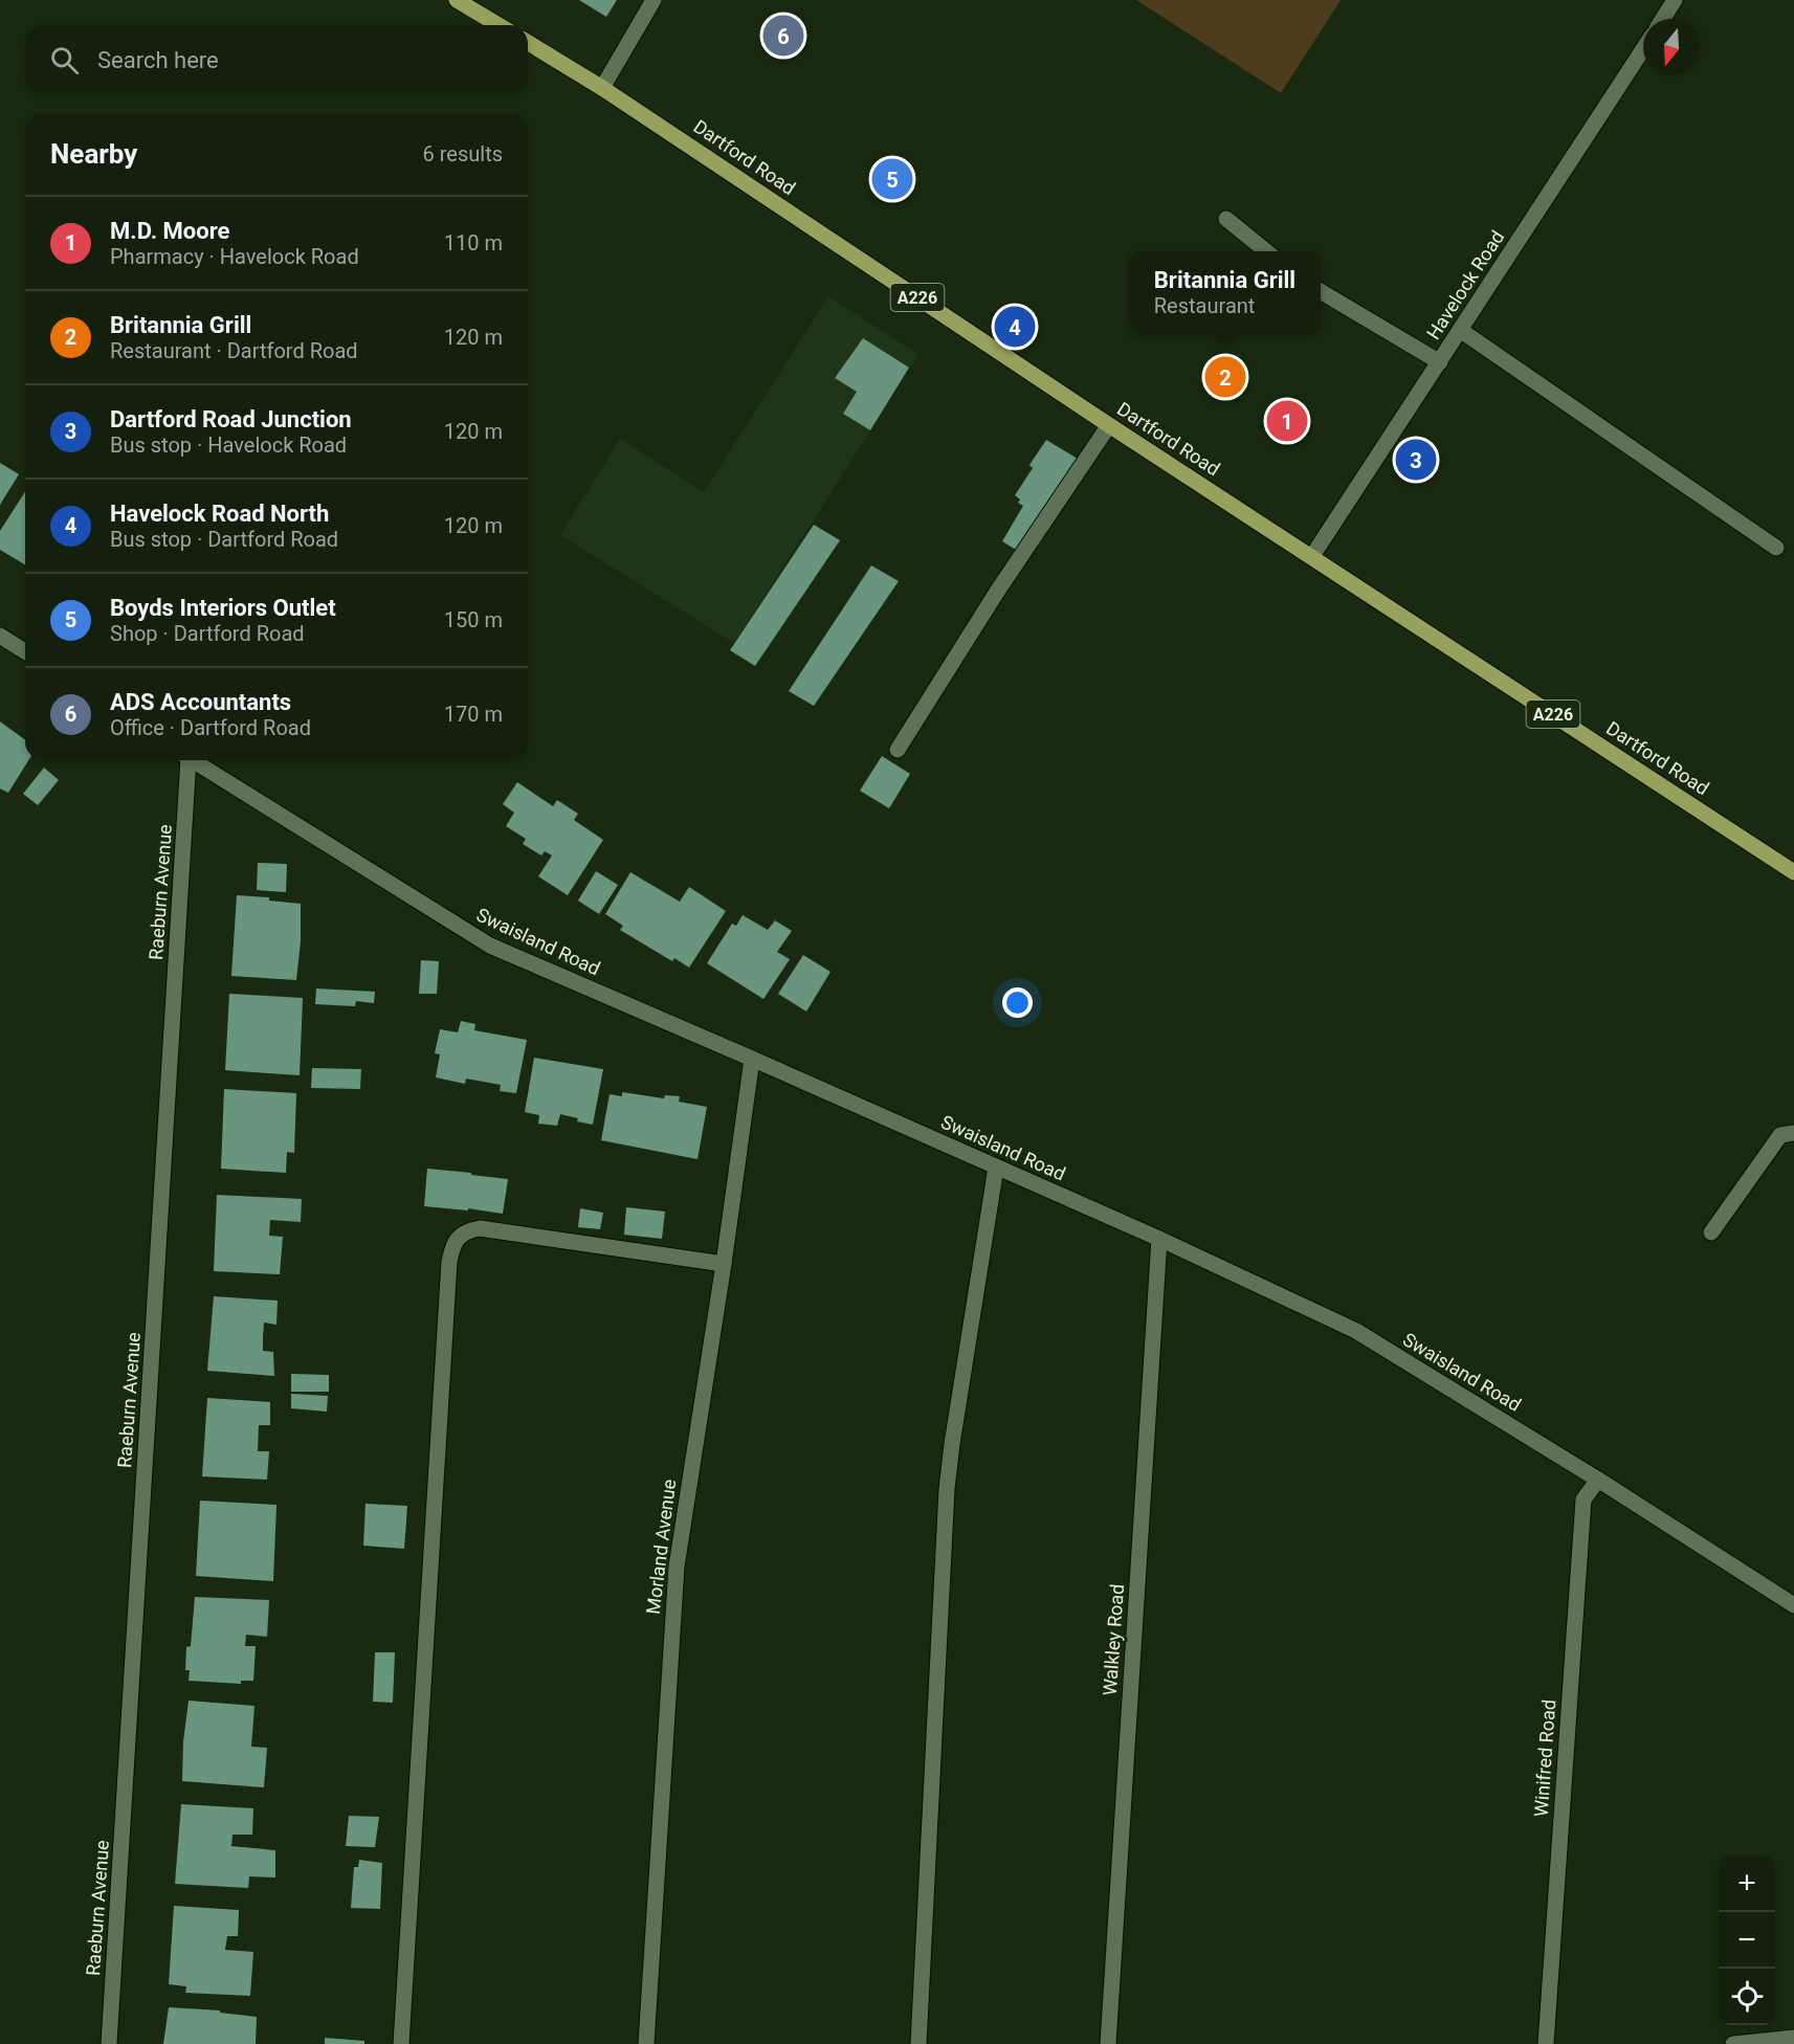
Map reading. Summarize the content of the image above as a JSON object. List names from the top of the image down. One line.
{"streets":{"main road":["Dartford Road","A226"],"street":["Havelock Road","Raeburn Avenue","Swaisland Road","Morland Avenue","Walkley Road","Winifred Road"]},"crossings":[["Dartford Road","Havelock Road"],["Swaisland Road","Morland Avenue"],["Swaisland Road","Walkley Road"],["Swaisland Road","Winifred Road"]],"north":"bottom","page":{"pins":["6","5","4","2","1","3"],"search":"Search here","heading":["Nearby","6 results"],"list":[{"mark":"1","name":"M.D. Moore","note":"Pharmacy · Havelock Road","value":"110 m"},{"mark":"2","name":"Britannia Grill","note":"Restaurant · Dartford Road","value":"120 m"},{"mark":"3","name":"Dartford Road Junction","note":"Bus stop · Havelock Road","value":"120 m"},{"mark":"4","name":"Havelock Road North","note":"Bus stop · Dartford Road","value":"120 m"},{"mark":"5","name":"Boyds Interiors Outlet","note":"Shop · Dartford Road","value":"150 m"},{"mark":"6","name":"ADS Accountants","note":"Office · Dartford Road","value":"170 m"}],"popup":["Britannia Grill","Restaurant"],"map_buttons":["+","−"]}}
